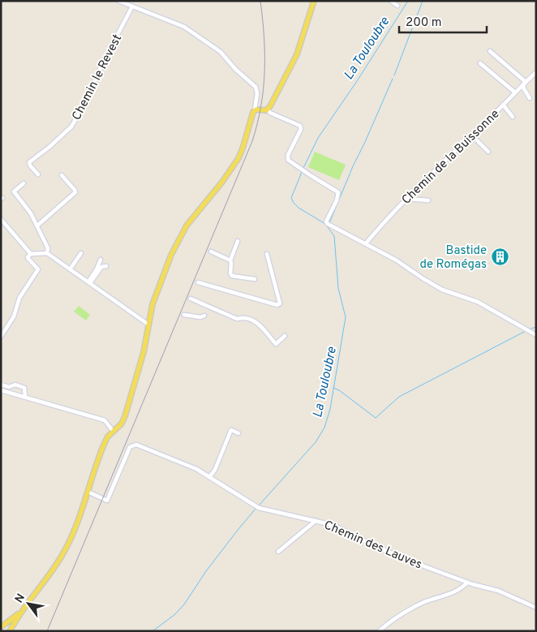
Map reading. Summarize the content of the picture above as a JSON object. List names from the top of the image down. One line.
{"streets":{"street":["Chemin le Revest","Chemin de la Buissonne","Chemin des Lauves"]},"water":["La Touloubre"],"places":{"building":["Bastide de Romégas"]},"scale_bar":"200 m","north":"top left"}
